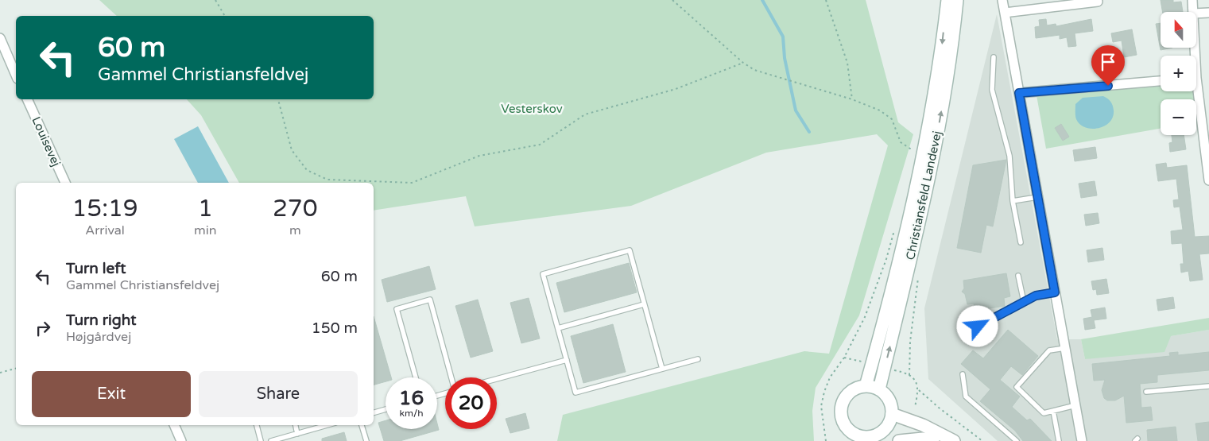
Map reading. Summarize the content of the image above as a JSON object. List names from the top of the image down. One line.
{"streets":{"main road":["Christiansfeld Landevej"],"street":["Louisevej"]},"parks":["Vesterskov"],"north":"top","page":{"map_buttons":["+","−"],"turn":["60 m","Gammel Christiansfeldvej"],"eta":["15:19","Arrival","1","min","270","m"],"list":[{"name":"Turn left","note":"Gammel Christiansfeldvej","value":"60 m"},{"name":"Turn right","note":"Højgårdvej","value":"150 m"}],"buttons":["Exit","Share"],"speed":"16 km/h","limit":"20"}}
